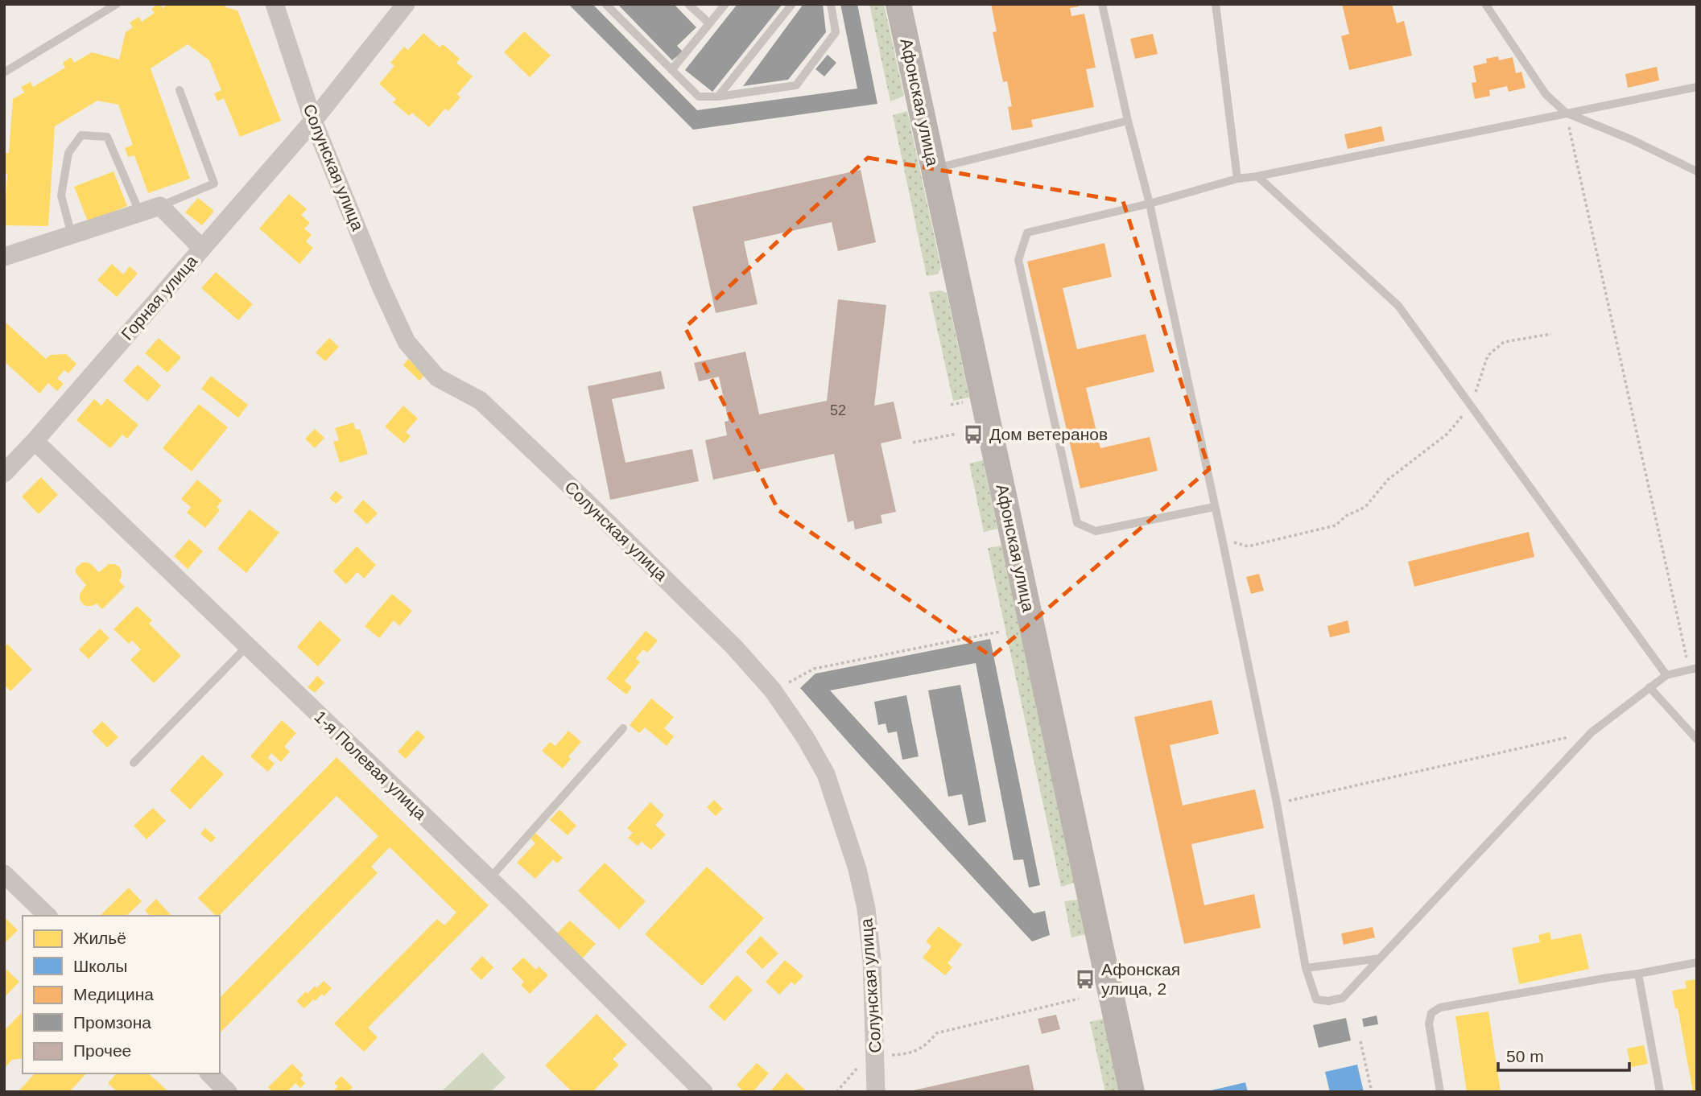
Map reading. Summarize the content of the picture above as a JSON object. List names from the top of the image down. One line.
{"streets":{"street":["Афонская улица","Солунская улица","Горная улица","1-я Полевая улица"]},"crossings":[["Солунская улица","Горная улица"],["Горная улица","1-я Полевая улица"]],"places":{"bus stop":["Дом ветеранов","Афонская улица, 2"]},"house_numbers":["52"],"legend":["Жильё","Школы","Медицина","Промзона","Прочее"],"scale_bar":"50 m"}
